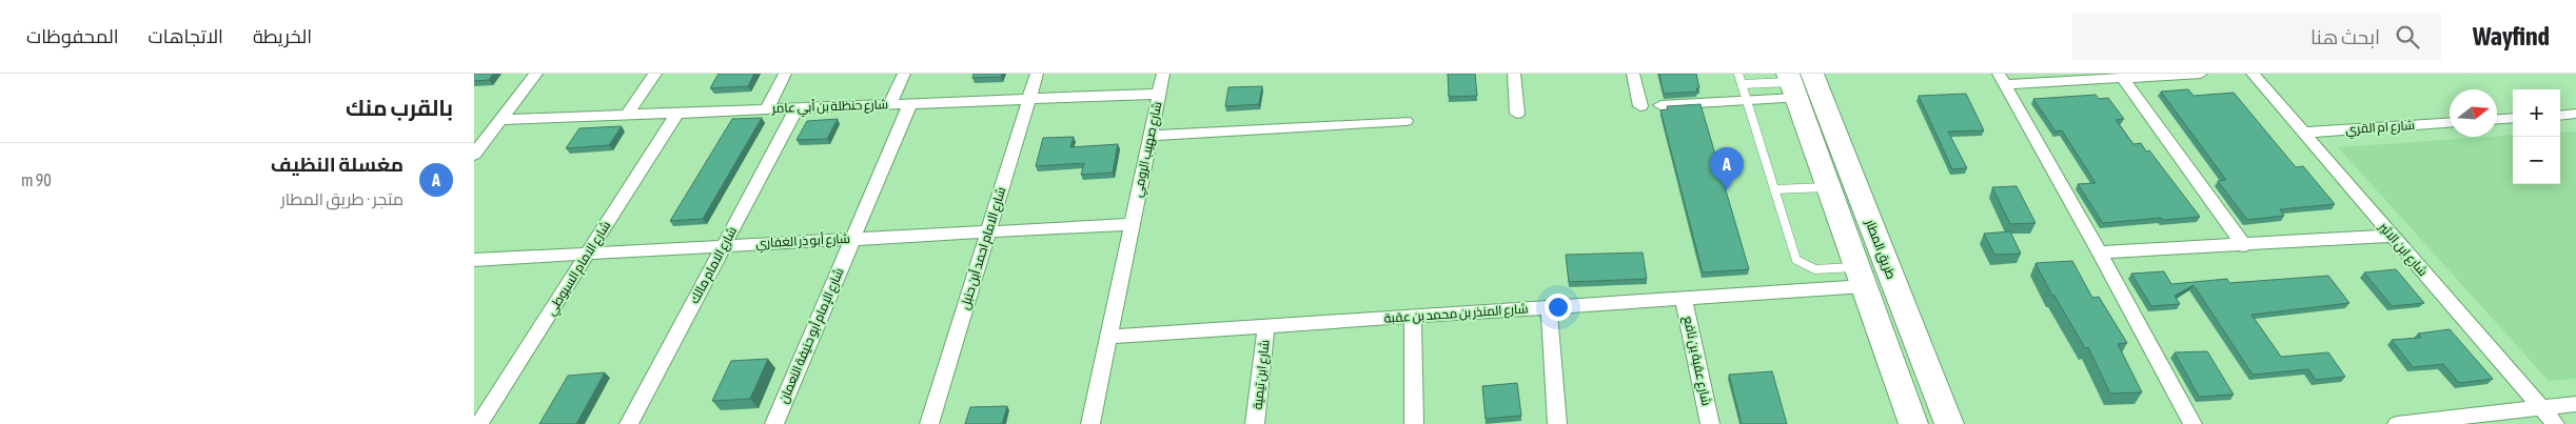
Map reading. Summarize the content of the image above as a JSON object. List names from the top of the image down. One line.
{"streets":{"highway":["طريق المطار"],"street":["شارع حنظلة بن أبي عامر","شارع ام القري","شارع صهيب الرومي","شارع أبو ذر الغفاري","شارع الامام احمد أبن حنبل","شارع ابن الاثير","شارع الامام مالك","شارع الامام السيوطي","شارع المنذر بن محمد بن عقبة","شارع الإمام أبو حنيفة النعمان","شارع عقبة بن نافع","شارع ابن تيمية"]},"crossings":[["شارع حنظلة بن أبي عامر","شارع صهيب الرومي"],["شارع حنظلة بن أبي عامر","شارع الامام احمد أبن حنبل"],["شارع حنظلة بن أبي عامر","شارع الامام مالك"],["شارع حنظلة بن أبي عامر","شارع الامام السيوطي"],["شارع حنظلة بن أبي عامر","شارع الإمام أبو حنيفة النعمان"],["شارع ام القري","شارع ابن الاثير"],["شارع صهيب الرومي","شارع أبو ذر الغفاري"],["شارع صهيب الرومي","شارع المنذر بن محمد بن عقبة"],["شارع أبو ذر الغفاري","شارع الامام احمد أبن حنبل"],["شارع أبو ذر الغفاري","شارع الامام مالك"],["شارع أبو ذر الغفاري","شارع الامام السيوطي"],["شارع أبو ذر الغفاري","شارع الإمام أبو حنيفة النعمان"],["طريق المطار","شارع المنذر بن محمد بن عقبة"],["شارع المنذر بن محمد بن عقبة","شارع عقبة بن نافع"],["شارع المنذر بن محمد بن عقبة","شارع ابن تيمية"]],"north":"right","page":{"header":"Wayfind","search":"ابحث هنا","nav":["الخريطة","الاتجاهات","المحفوظات"],"heading":"بالقرب منك","map_buttons":["+","−"],"list":[{"mark":"A","name":"مغسلة النظيف","note":"متجر · طريق المطار","value":"90 m"}],"pins":"A"}}
